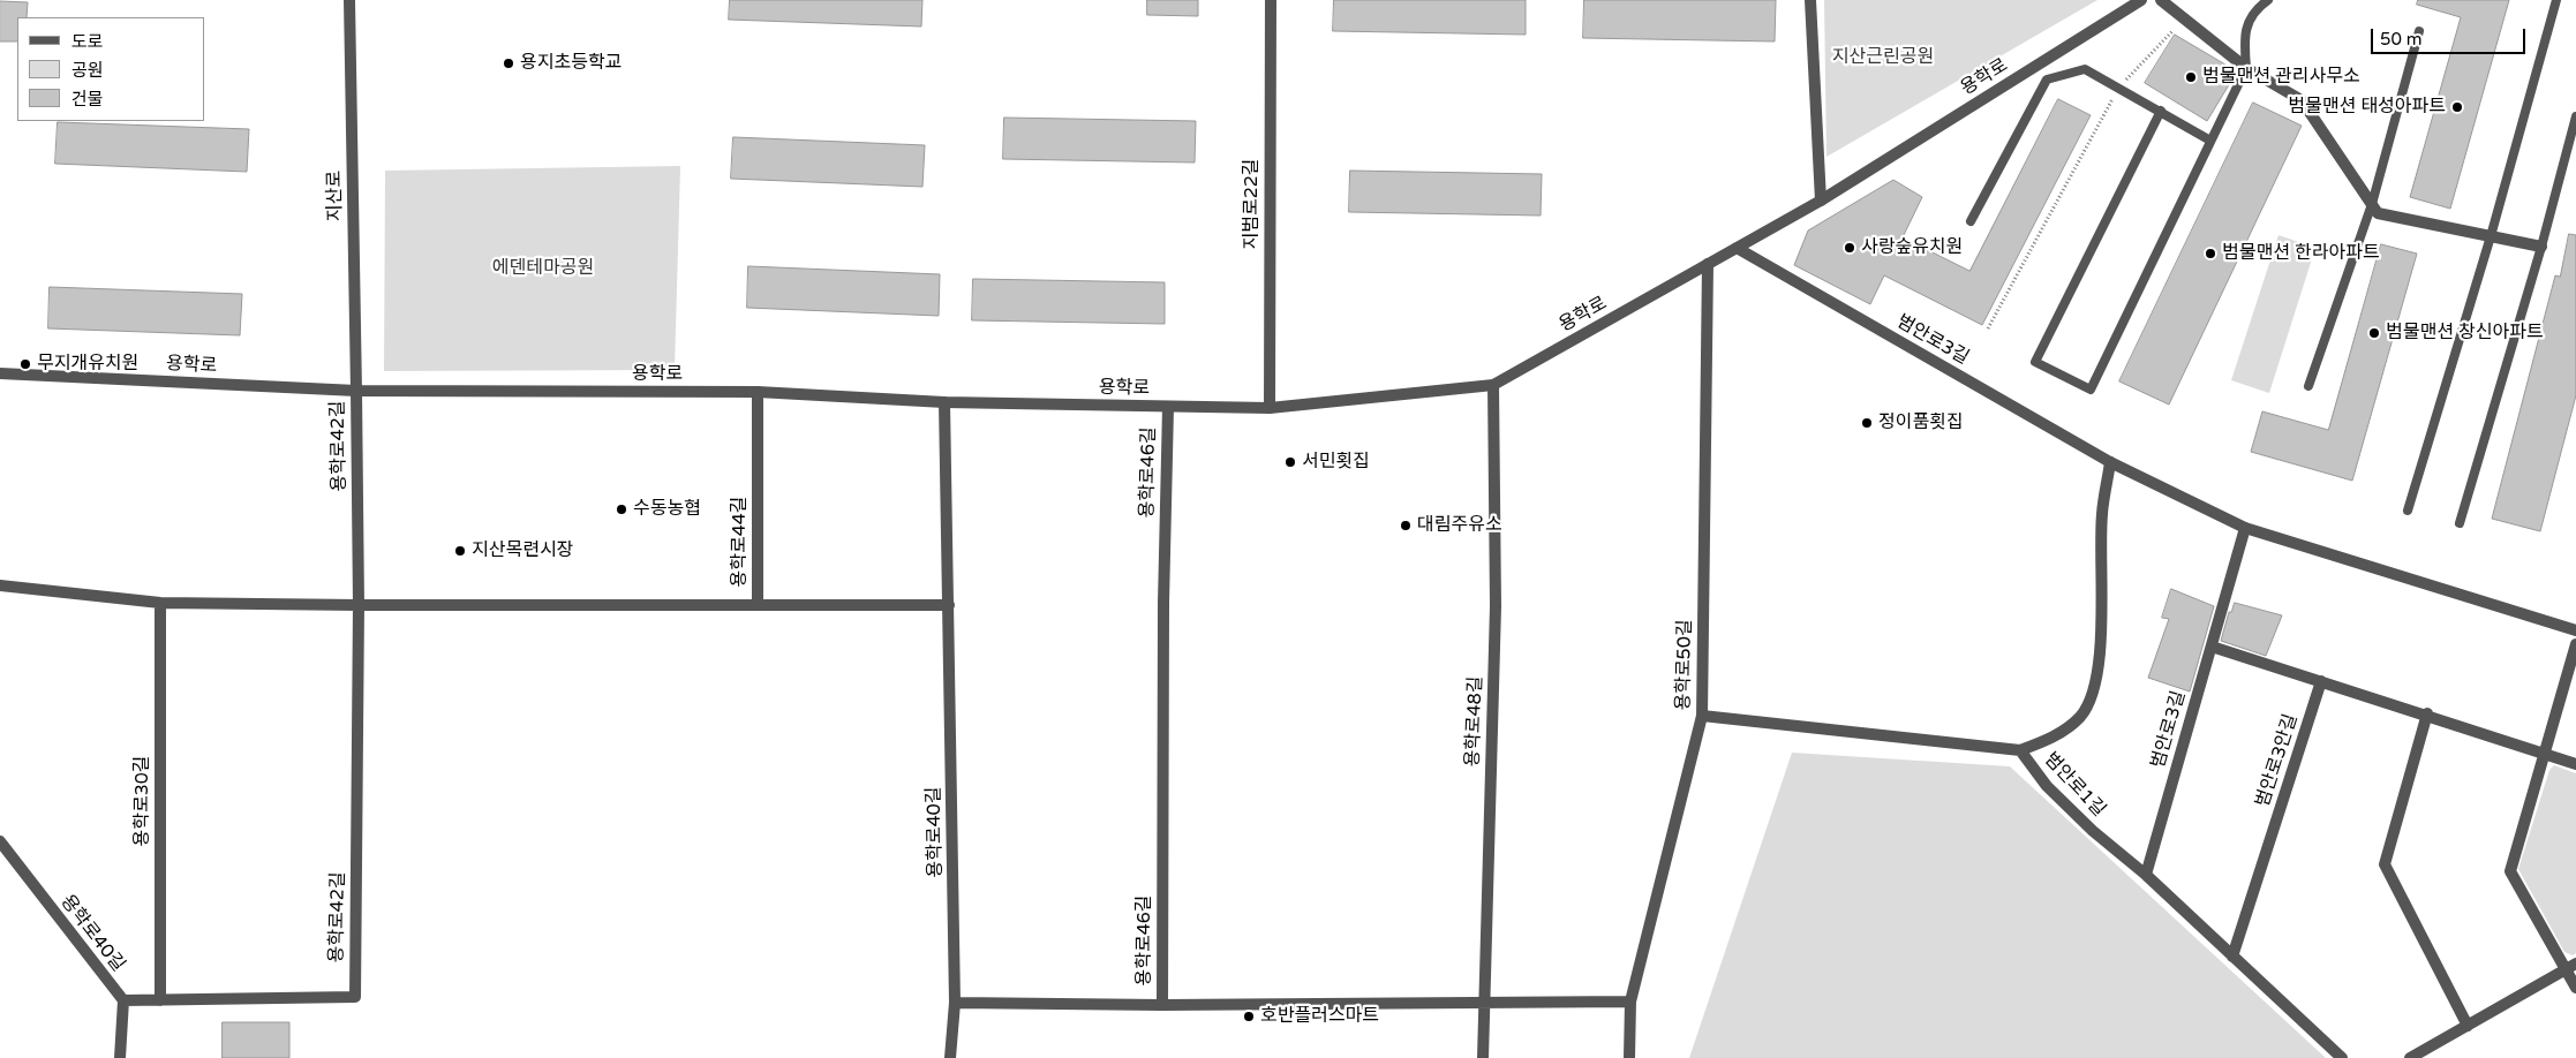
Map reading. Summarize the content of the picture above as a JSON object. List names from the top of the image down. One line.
{"streets":{"street":["용학로","지산로","지범로22길","범안로3길","용학로42길","용학로46길","용학로44길","용학로50길","용학로48길","범안로3안길","범안로1길","용학로30길","용학로40길"]},"crossings":[["용학로","지산로"],["용학로","지범로22길"],["용학로","범안로3길"],["용학로","용학로42길"],["용학로","용학로46길"],["용학로","용학로44길"],["용학로","용학로50길"],["용학로","용학로48길"],["용학로","용학로40길"],["지산로","용학로42길"],["범안로3길","범안로1길"],["용학로42길","용학로30길"],["용학로42길","용학로40길"],["용학로46길","용학로50길"],["용학로46길","용학로48길"],["용학로44길","용학로40길"],["용학로50길","범안로1길"],["범안로3안길","범안로1길"]],"parks":["지산근린공원","에덴테마공원"],"places":["용지초등학교","범물맨션 관리사무소","범물맨션 태성아파트","사랑숲유치원","범물맨션 한라아파트","범물맨션 창신아파트","무지개유치원","정이품횟집","서민횟집","수동농협","대림주유소","지산목련시장","호반플러스마트"],"legend":["도로","공원","건물"],"scale_bar":"50 m"}
